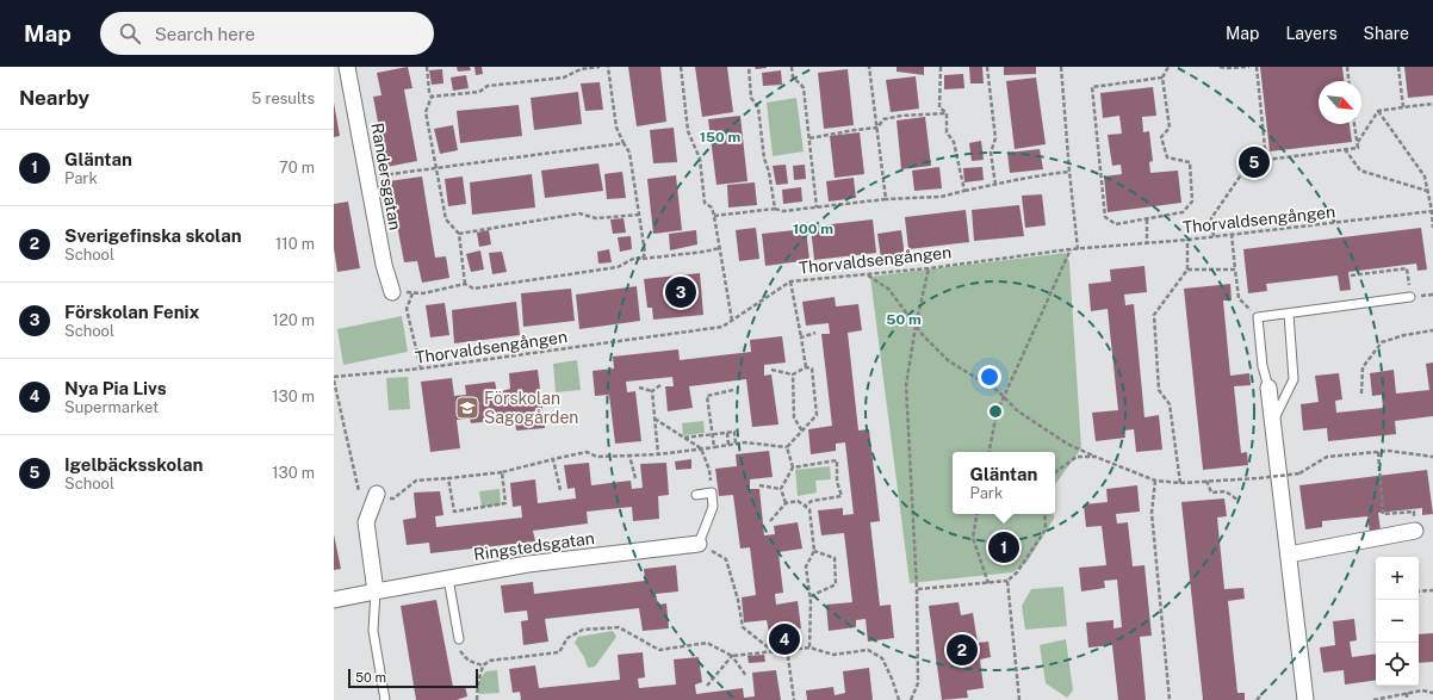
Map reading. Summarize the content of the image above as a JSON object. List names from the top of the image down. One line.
{"streets":{"street":["Randersgatan","Ringstedsgatan"],"path":["Thorvaldsengången"]},"places":{"school or university":["Förskolan Sagogården"]},"scale_bar":"50 m","north":"bottom right","page":{"header":"Map","search":"Search here","nav":["Map","Layers","Share"],"heading":["Nearby","5 results"],"list":[{"mark":"1","name":"Gläntan","note":"Park","value":"70 m"},{"mark":"2","name":"Sverigefinska skolan","note":"School","value":"110 m"},{"mark":"3","name":"Förskolan Fenix","note":"School","value":"120 m"},{"mark":"4","name":"Nya Pia Livs","note":"Supermarket","value":"130 m"},{"mark":"5","name":"Igelbäcksskolan","note":"School","value":"130 m"}],"pins":["5","3","1","4","2"],"popup":["Gläntan","Park"],"map_buttons":["+","−"],"scale":"50 m"},"rings":["150 m","100 m","50 m"]}
